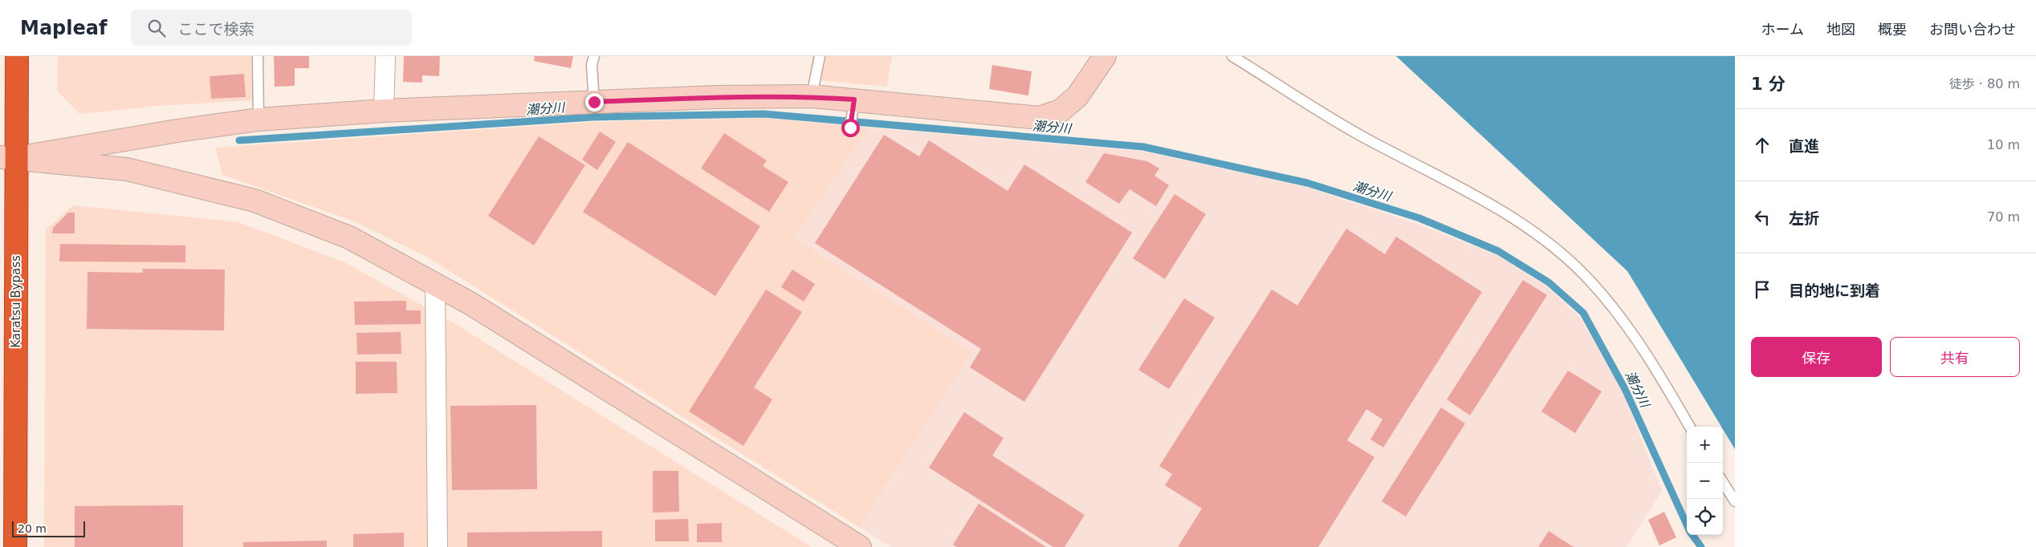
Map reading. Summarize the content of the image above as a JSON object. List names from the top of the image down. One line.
{"streets":{"highway":["Karatsu Bypass"]},"water":["潮分川"],"scale_bar":"20 m","page":{"header":"Mapleaf","search":"ここで検索","nav":["ホーム","地図","概要","お問い合わせ"],"heading":["1 分","徒歩 · 80 m"],"list":[["直進","10 m"],["左折","70 m"],"目的地に到着"],"buttons":["保存","共有"],"map_buttons":["+","−"],"scale":"20 m"}}
